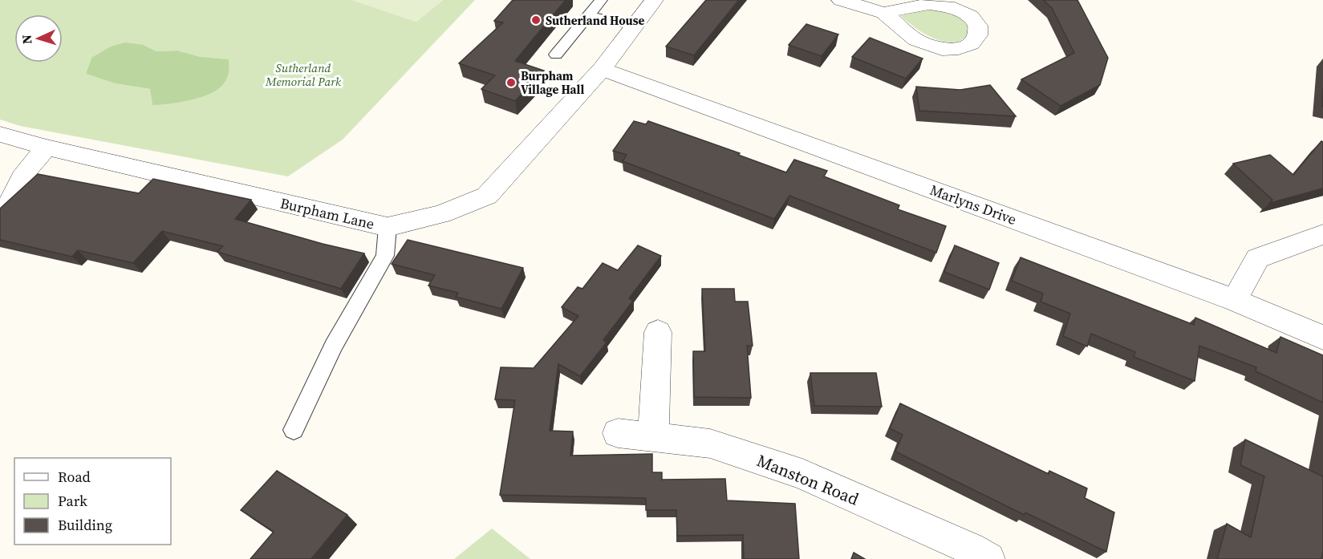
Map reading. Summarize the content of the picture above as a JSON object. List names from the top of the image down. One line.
{"streets":{"street":["Marlyns Drive","Burpham Lane","Manston Road"]},"crossings":[["Marlyns Drive","Burpham Lane"]],"parks":["Sutherland Memorial Park"],"places":["Sutherland House","Burpham Village Hall"],"legend":["Road","Park","Building"],"north":"left"}
